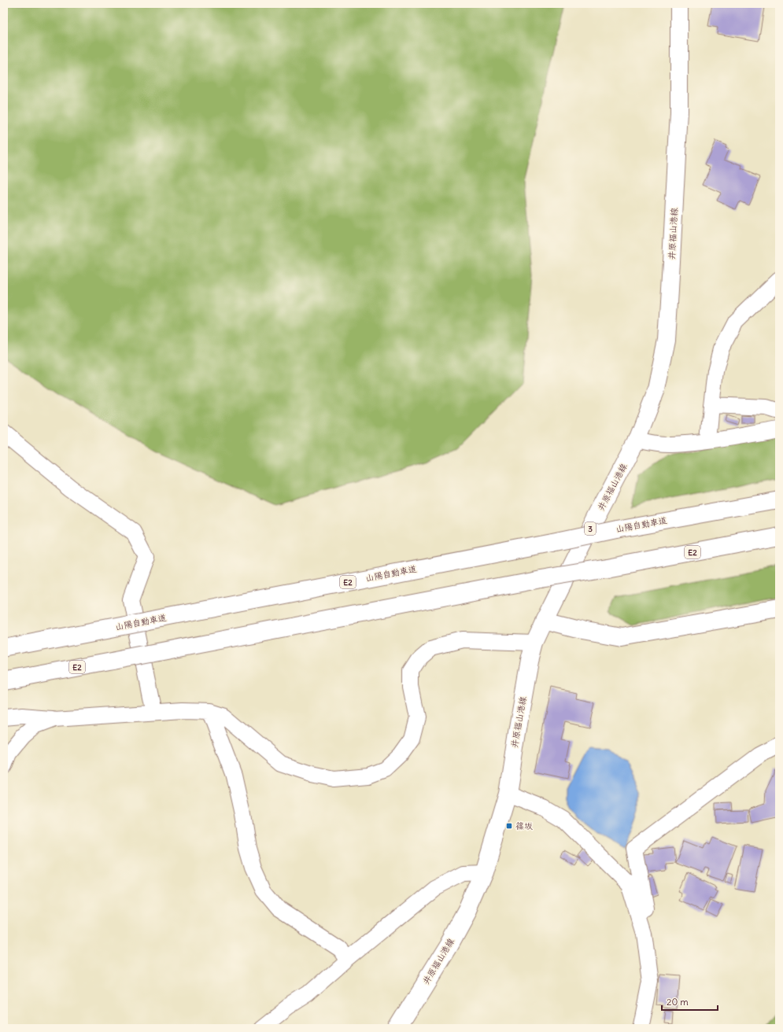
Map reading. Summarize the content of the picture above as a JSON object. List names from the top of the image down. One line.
{"streets":{"main road":["井原福山港線","山陽自動車道","3","E2"]},"places":{"transit":["篠坂"]},"scale_bar":"20 m"}
